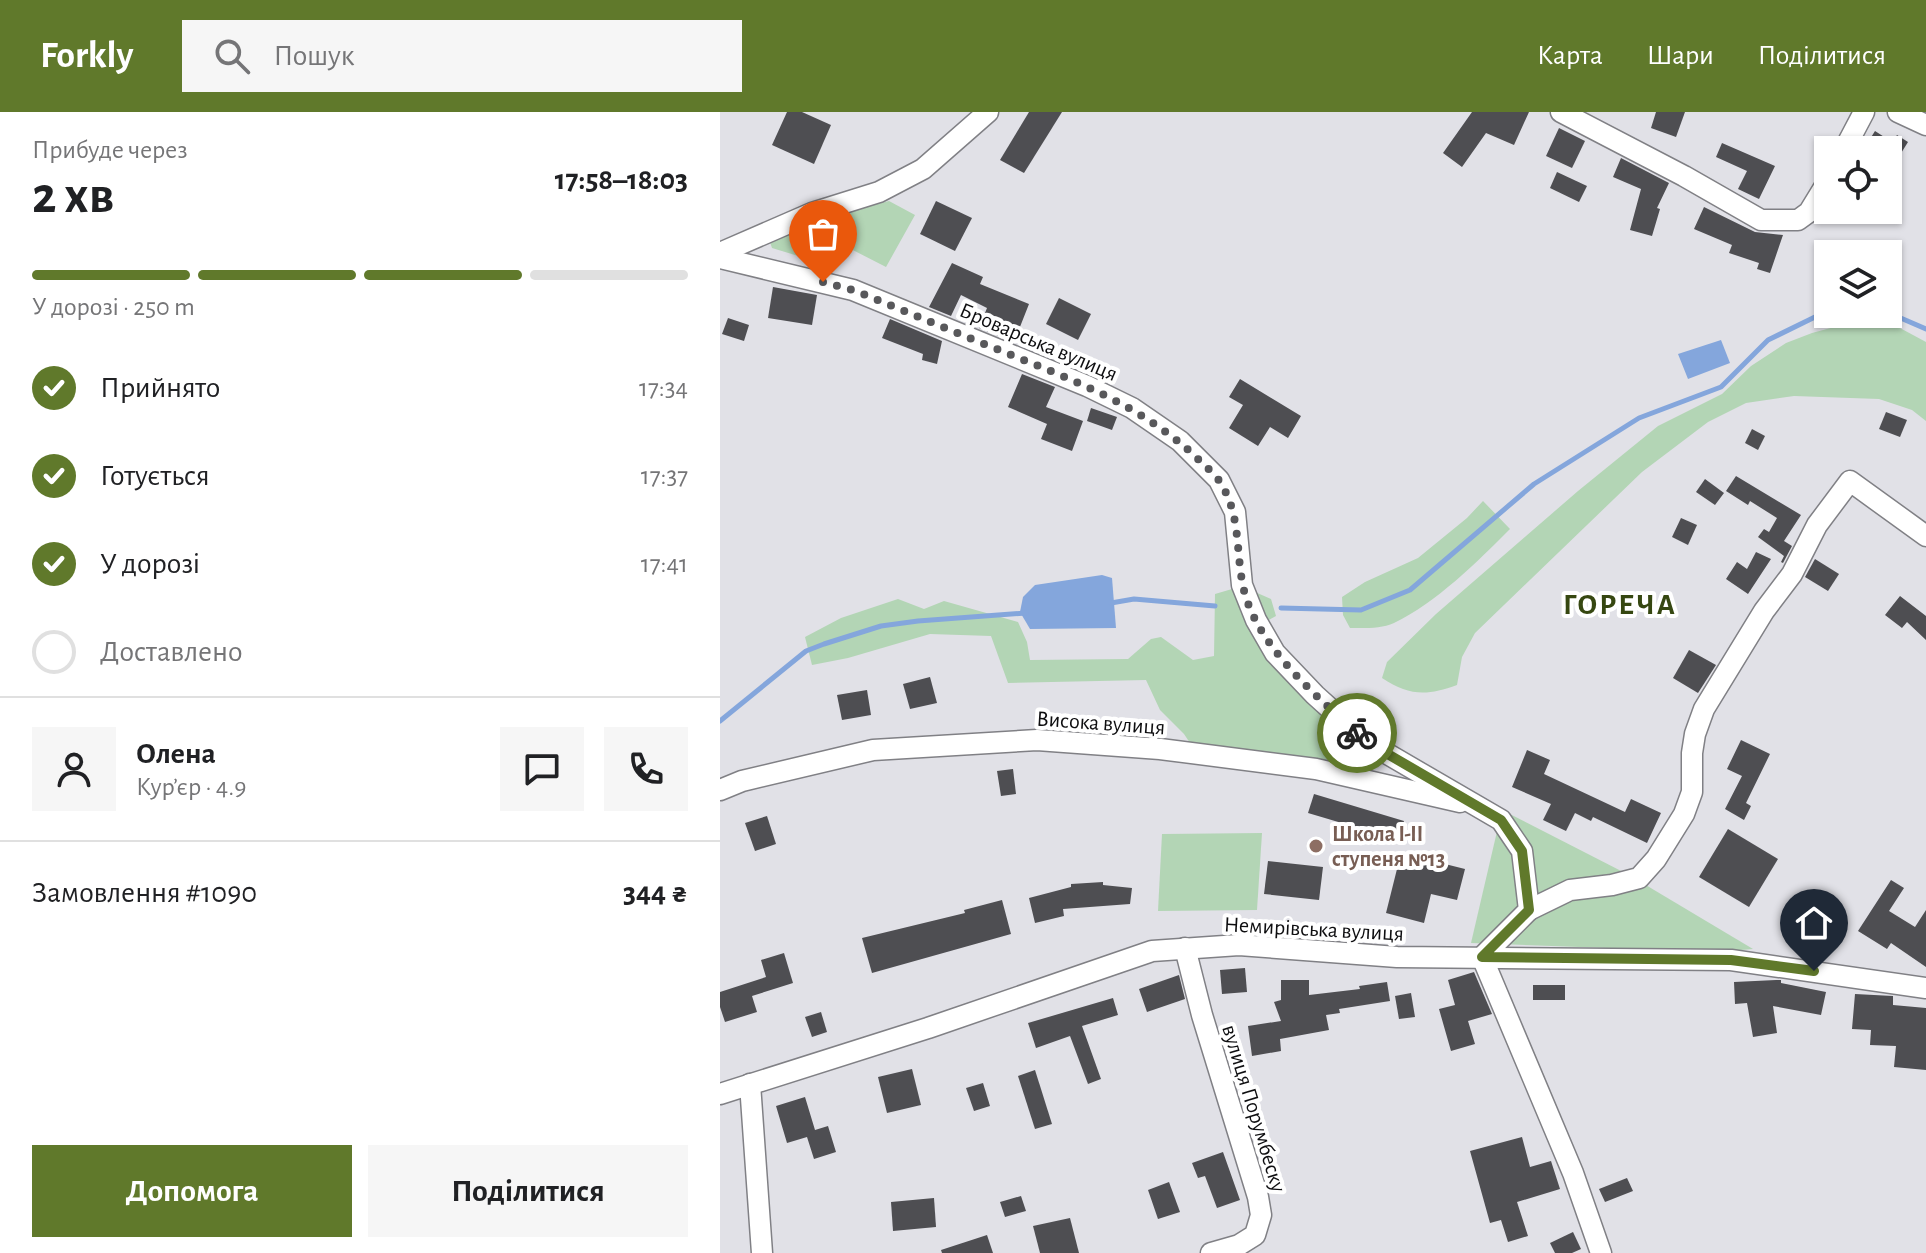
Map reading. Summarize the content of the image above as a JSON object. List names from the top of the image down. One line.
{"streets":{"street":["Броварська вулиця","Висока вулиця","Немирівська вулиця","вулиця Порумбеску"]},"crossings":[["Броварська вулиця","Висока вулиця"],["Немирівська вулиця","вулиця Порумбеску"]],"districts":["ГОРЕЧА"],"places":["Школа I-II ступеня №13"],"page":{"header":"Forkly","search":"Пошук","nav":["Карта","Шари","Поділитися"],"heading":["2 хв","Прибуде через","17:58–18:03"],"panel":["Олена","Кур’єр · 4.9","Замовлення #1090","344 ₴"],"bar":"У дорозі · 250 m","list":[["Прийнято","17:34"],["Готується","17:37"],["У дорозі","17:41"],"Доставлено"],"buttons":["Допомога","Поділитися"]}}
